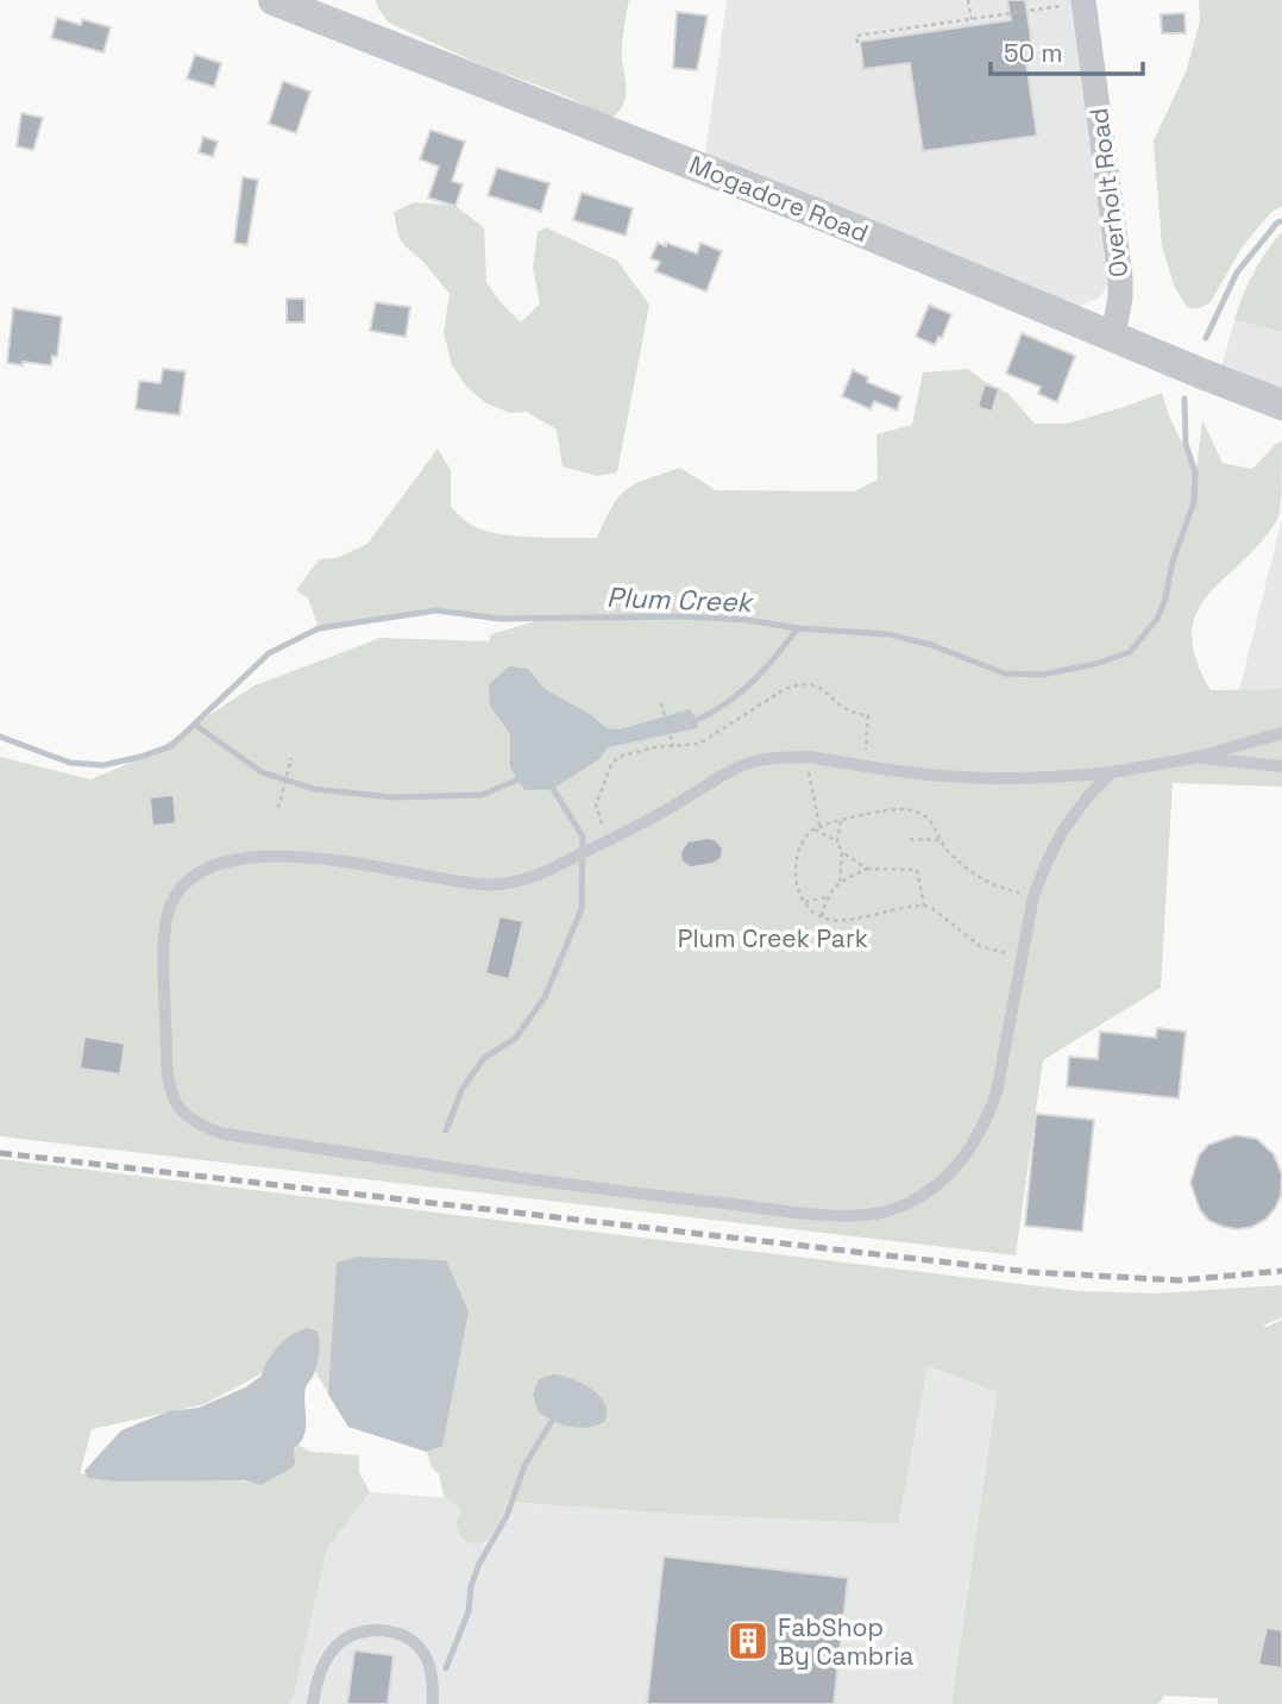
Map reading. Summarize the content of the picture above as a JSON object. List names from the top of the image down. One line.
{"streets":{"street":["Overholt Road","Mogadore Road"]},"crossings":[["Overholt Road","Mogadore Road"]],"water":["Plum Creek"],"parks":["Plum Creek Park"],"places":{"building":["FabShop By Cambria"]},"scale_bar":"50 m"}
